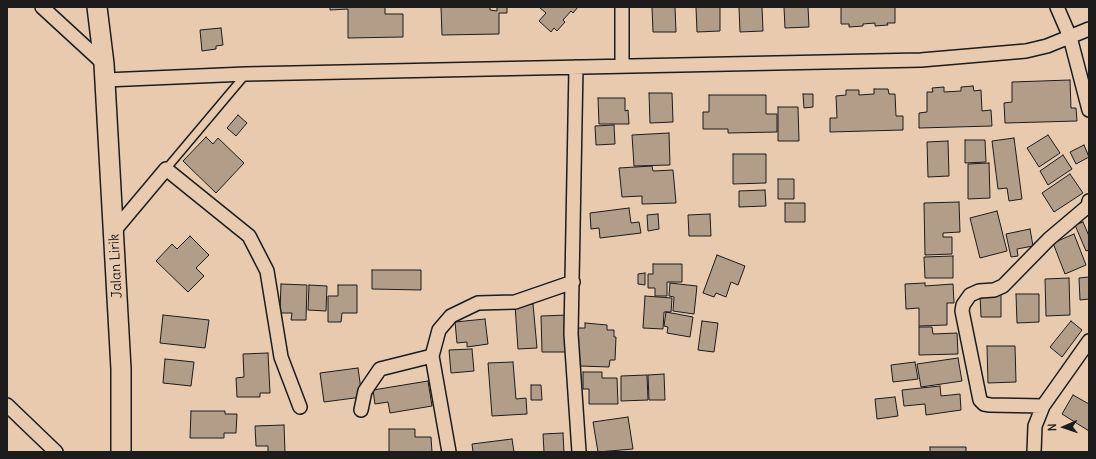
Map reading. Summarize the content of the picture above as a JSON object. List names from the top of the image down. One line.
{"streets":{"main road":["Jalan Lirik"]},"north":"left"}
